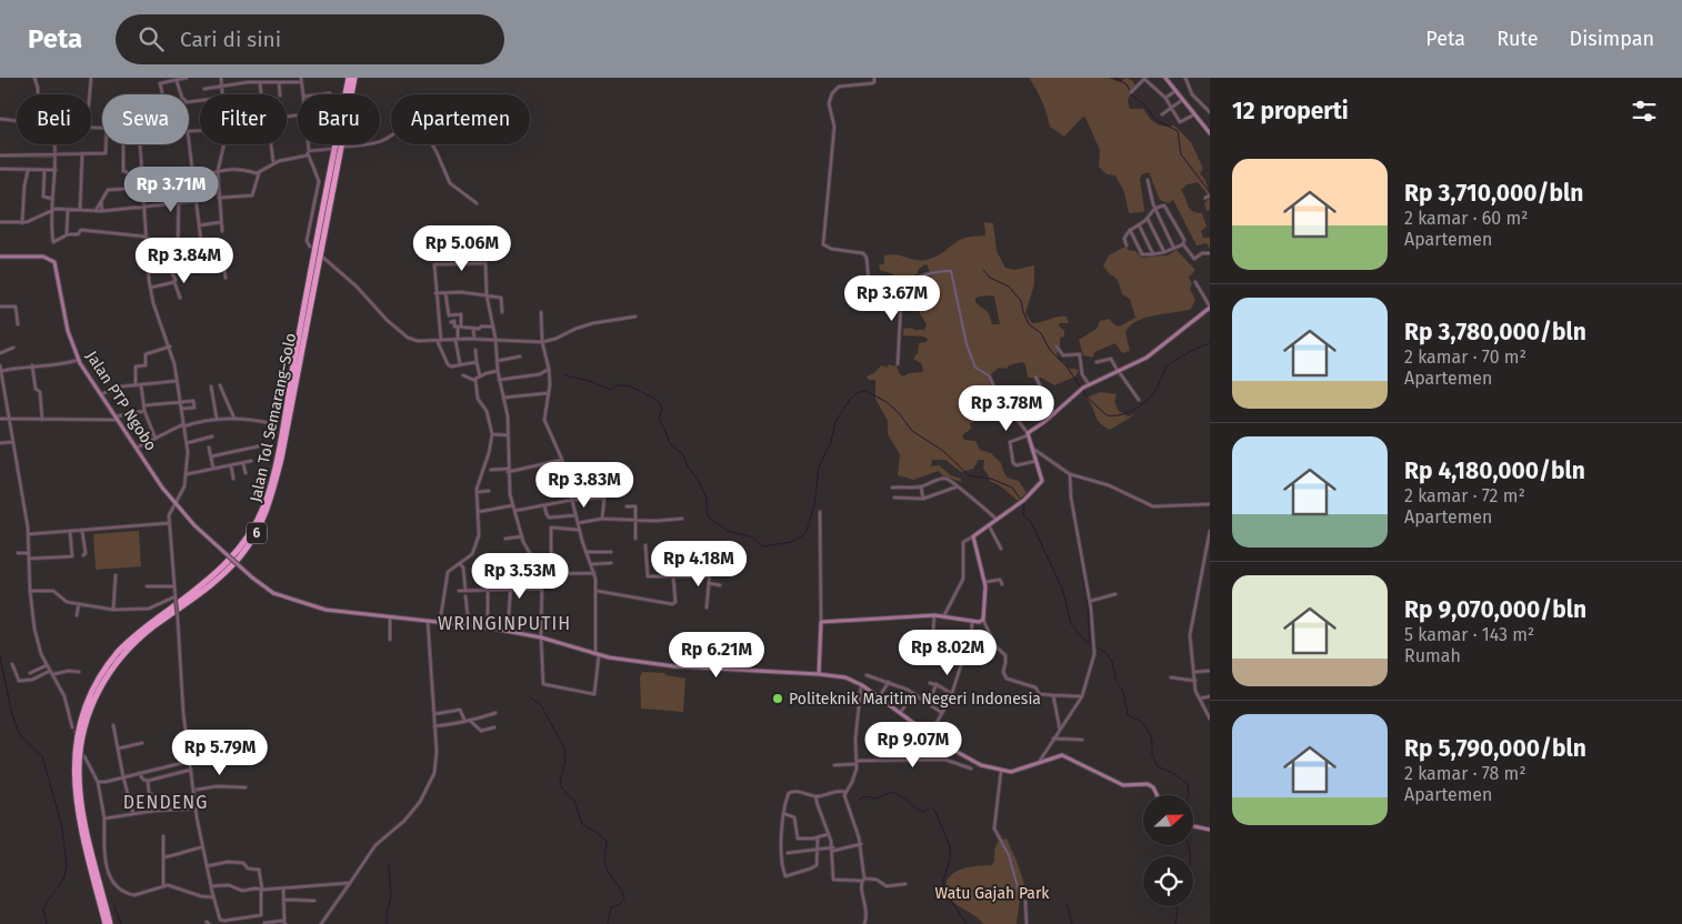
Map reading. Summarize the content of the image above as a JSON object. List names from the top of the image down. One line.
{"streets":{"highway":["Jalan Tol Semarang–Solo","6"],"main road":["Jalan PTP Ngobo"]},"districts":["WRINGINPUTIH","DENDENG"],"parks":["Watu Gajah Park"],"places":["Politeknik Maritim Negeri Indonesia"],"north":"right","page":{"header":"Peta","search":"Cari di sini","nav":["Peta","Rute","Disimpan"],"heading":"12 properti","chip":["Beli","Sewa","Filter","Baru","Apartemen"],"list":[{"name":"Rp 3,710,000/bln","note":"2 kamar · 60 m² · Apartemen"},{"name":"Rp 3,780,000/bln","note":"2 kamar · 70 m² · Apartemen"},{"name":"Rp 4,180,000/bln","note":"2 kamar · 72 m² · Apartemen"},{"name":"Rp 9,070,000/bln","note":"5 kamar · 143 m² · Rumah"},{"name":"Rp 5,790,000/bln","note":"2 kamar · 78 m² · Apartemen"}],"price":["Rp 3.71M","Rp 5.06M","Rp 3.84M","Rp 3.67M","Rp 3.78M","Rp 3.83M","Rp 4.18M","Rp 3.53M","Rp 8.02M","Rp 6.21M","Rp 9.07M","Rp 5.79M"]}}
